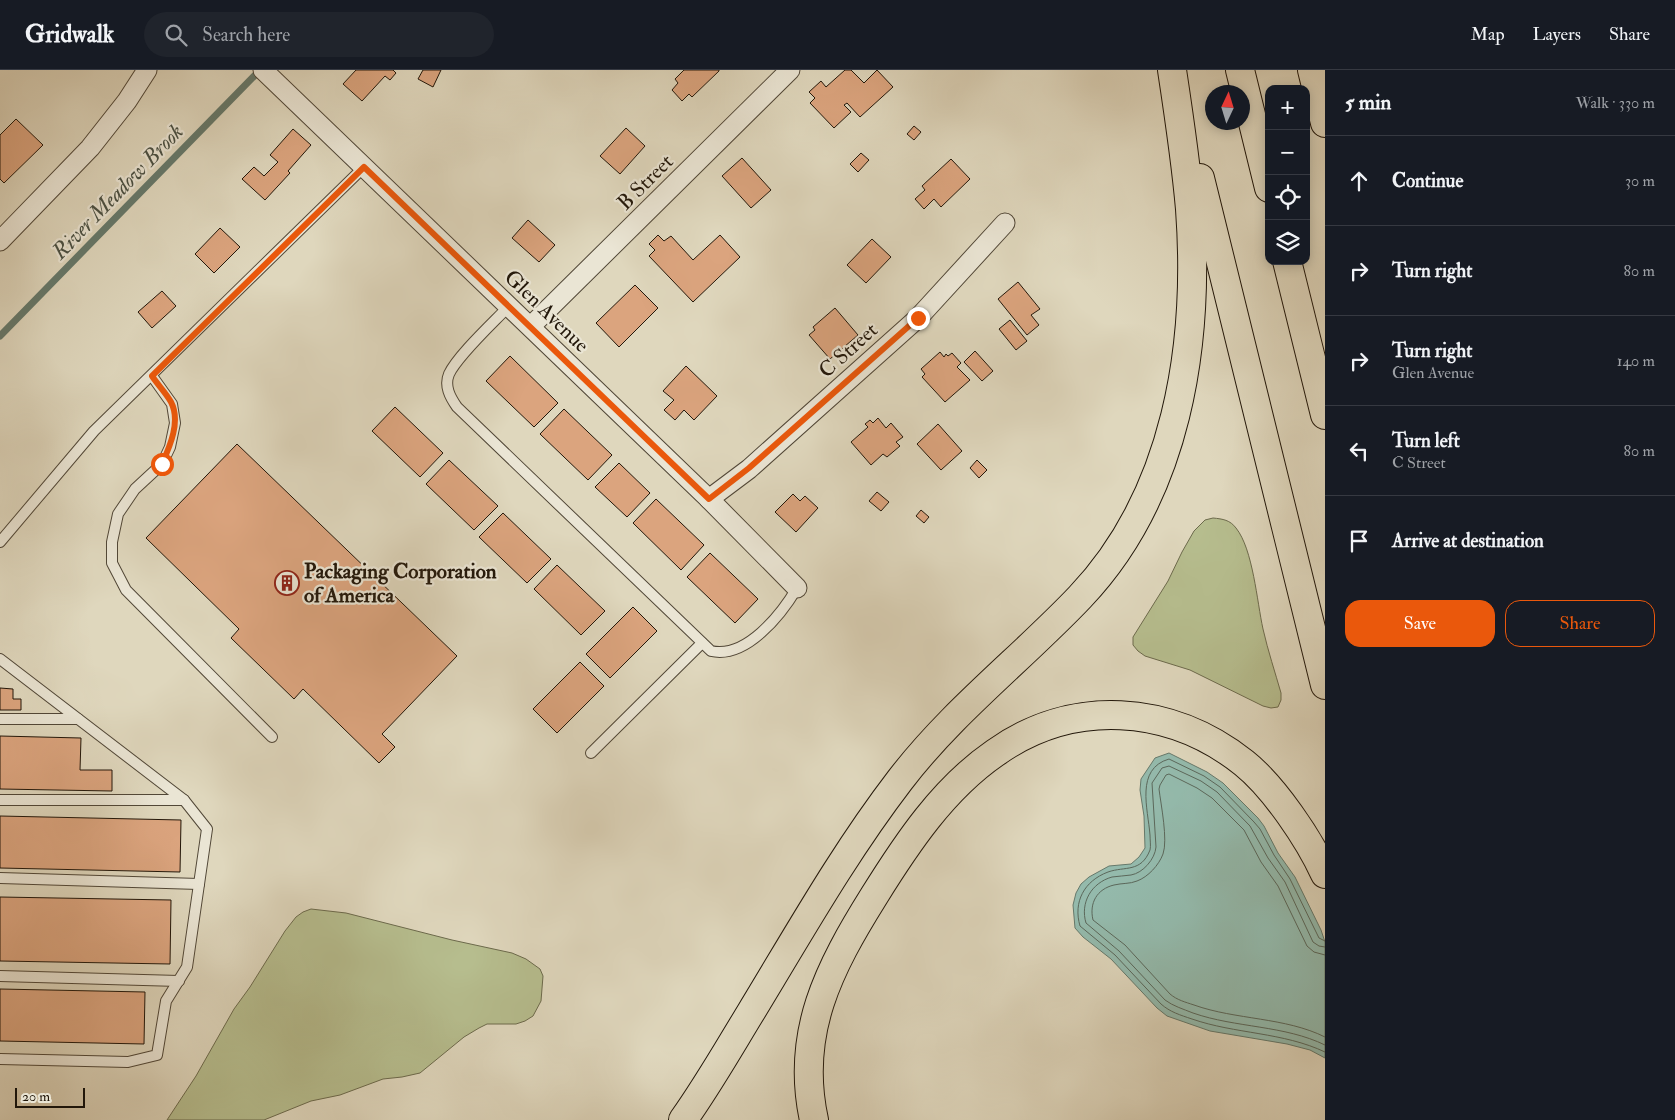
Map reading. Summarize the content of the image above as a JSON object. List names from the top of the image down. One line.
{"streets":{"street":["B Street","Glen Avenue","C Street"]},"crossings":[["B Street","Glen Avenue"],["Glen Avenue","C Street"]],"water":["River Meadow Brook"],"places":{"building":["Packaging Corporation of America"]},"scale_bar":"20 m","north":"top","page":{"header":"Gridwalk","search":"Search here","nav":["Map","Layers","Share"],"heading":["5 min","Walk · 330 m"],"map_buttons":["+","−"],"list":[["Continue","30 m"],["Turn right","80 m"],["Turn right","Glen Avenue","140 m"],["Turn left","C Street","80 m"],"Arrive at destination"],"buttons":["Save","Share"],"scale":"20 m"}}
